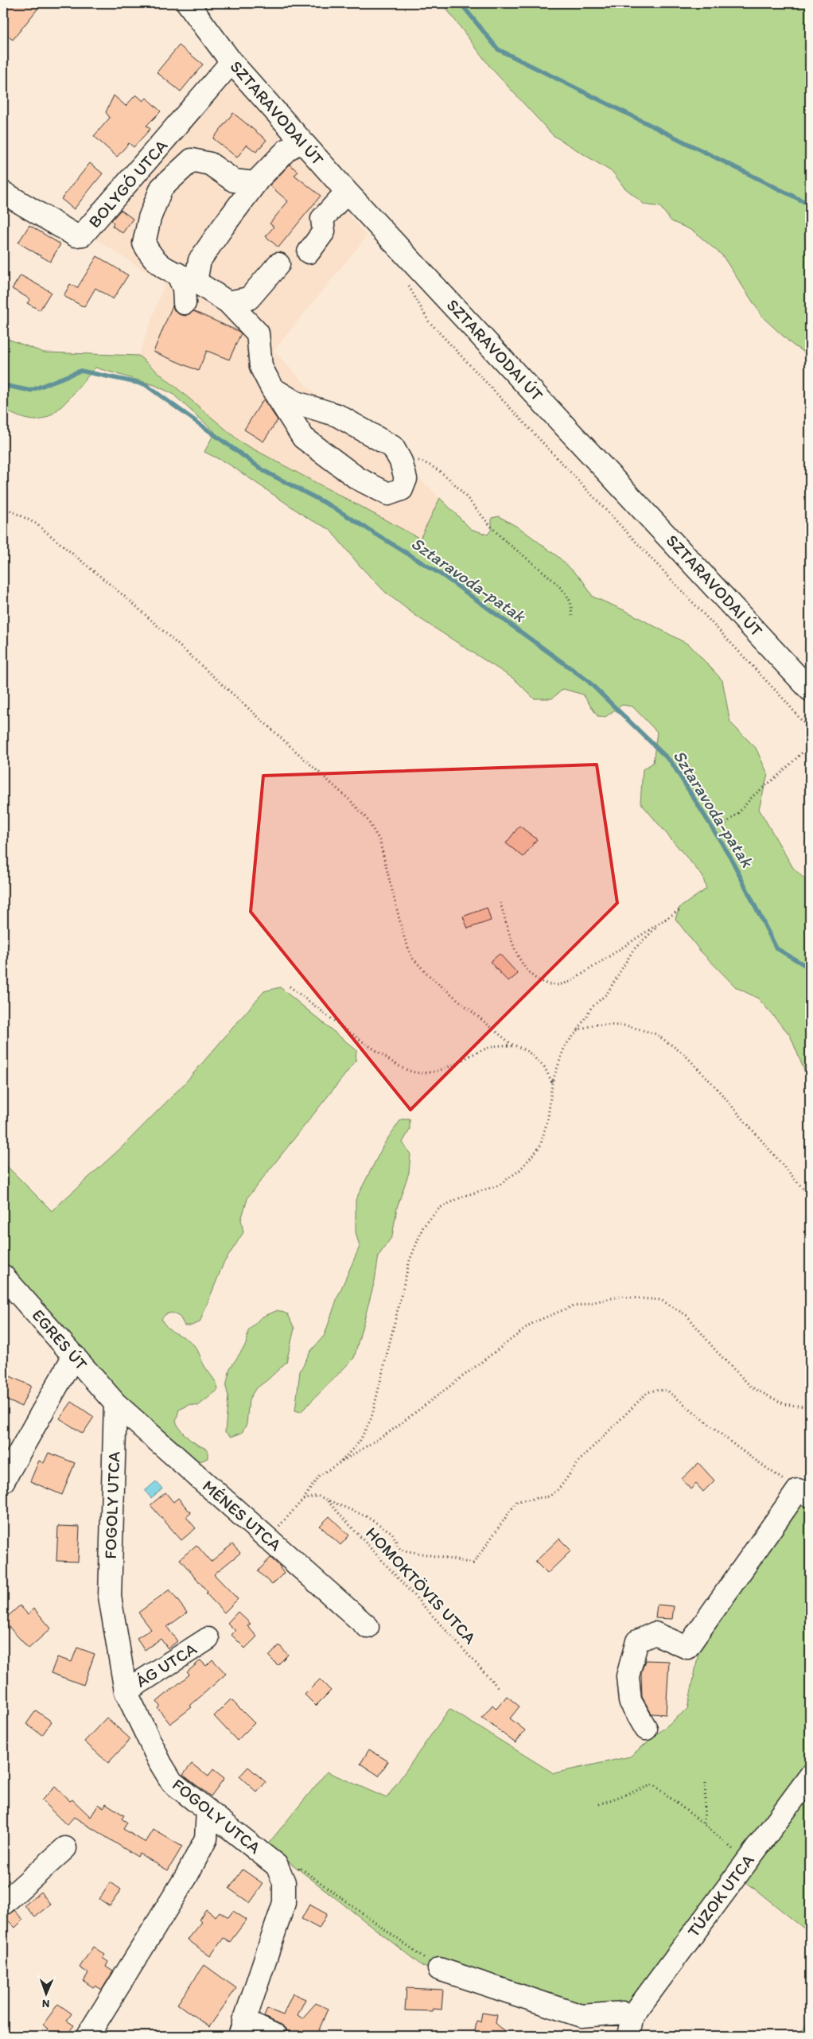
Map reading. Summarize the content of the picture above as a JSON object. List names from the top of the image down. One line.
{"streets":{"street":["SZTARAVODAI ÚT","BOLYGÓ UTCA","EGRES ÚT","FOGOLY UTCA","MÉNES UTCA","ÁG UTCA","TÚZOK UTCA"],"path":["HOMOKTÖVIS UTCA"]},"crossings":[["SZTARAVODAI ÚT","BOLYGÓ UTCA"],["EGRES ÚT","FOGOLY UTCA"],["EGRES ÚT","MÉNES UTCA"],["FOGOLY UTCA","MÉNES UTCA"],["FOGOLY UTCA","ÁG UTCA"]],"water":["Sztaravoda-patak"],"north":"bottom"}
